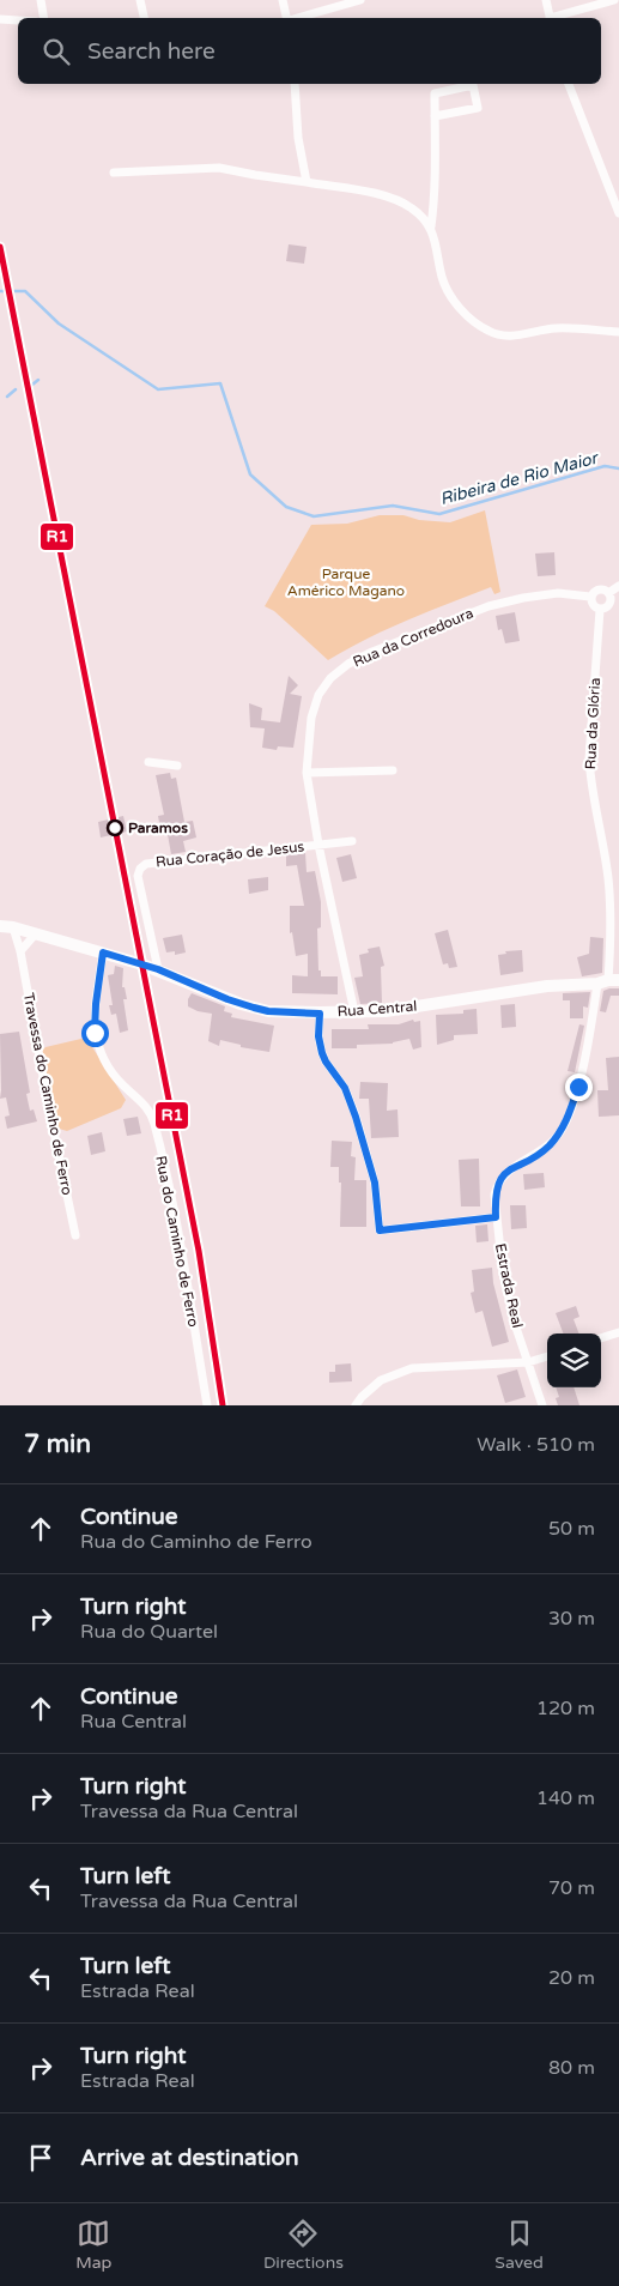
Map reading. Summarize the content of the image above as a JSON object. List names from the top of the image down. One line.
{"streets":{"street":["Rua da Corredoura","Rua da Glória","Rua Coração de Jesus","Rua Central","Travessa do Caminho de Ferro","Rua do Caminho de Ferro","Estrada Real"]},"crossings":[["Rua da Corredoura","Rua da Glória"],["Rua da Corredoura","Rua Coração de Jesus"],["Rua da Corredoura","Rua Central"],["Rua da Glória","Rua Central"],["Rua da Glória","Estrada Real"],["Rua Coração de Jesus","Rua Central"],["Rua Central","Travessa do Caminho de Ferro"],["Rua Central","Rua do Caminho de Ferro"],["Rua Central","Estrada Real"]],"water":["Ribeira de Rio Maior"],"parks":["Parque Américo Magano"],"places":["Paramos"],"lines":["transit line R1"],"page":{"search":"Search here","heading":["7 min","Walk · 510 m"],"list":[["Continue","Rua do Caminho de Ferro","50 m"],["Turn right","Rua do Quartel","30 m"],["Continue","Rua Central","120 m"],["Turn right","Travessa da Rua Central","140 m"],["Turn left","Travessa da Rua Central","70 m"],["Turn left","Estrada Real","20 m"],["Turn right","Estrada Real","80 m"],"Arrive at destination"],"nav":["Map","Directions","Saved"]}}
